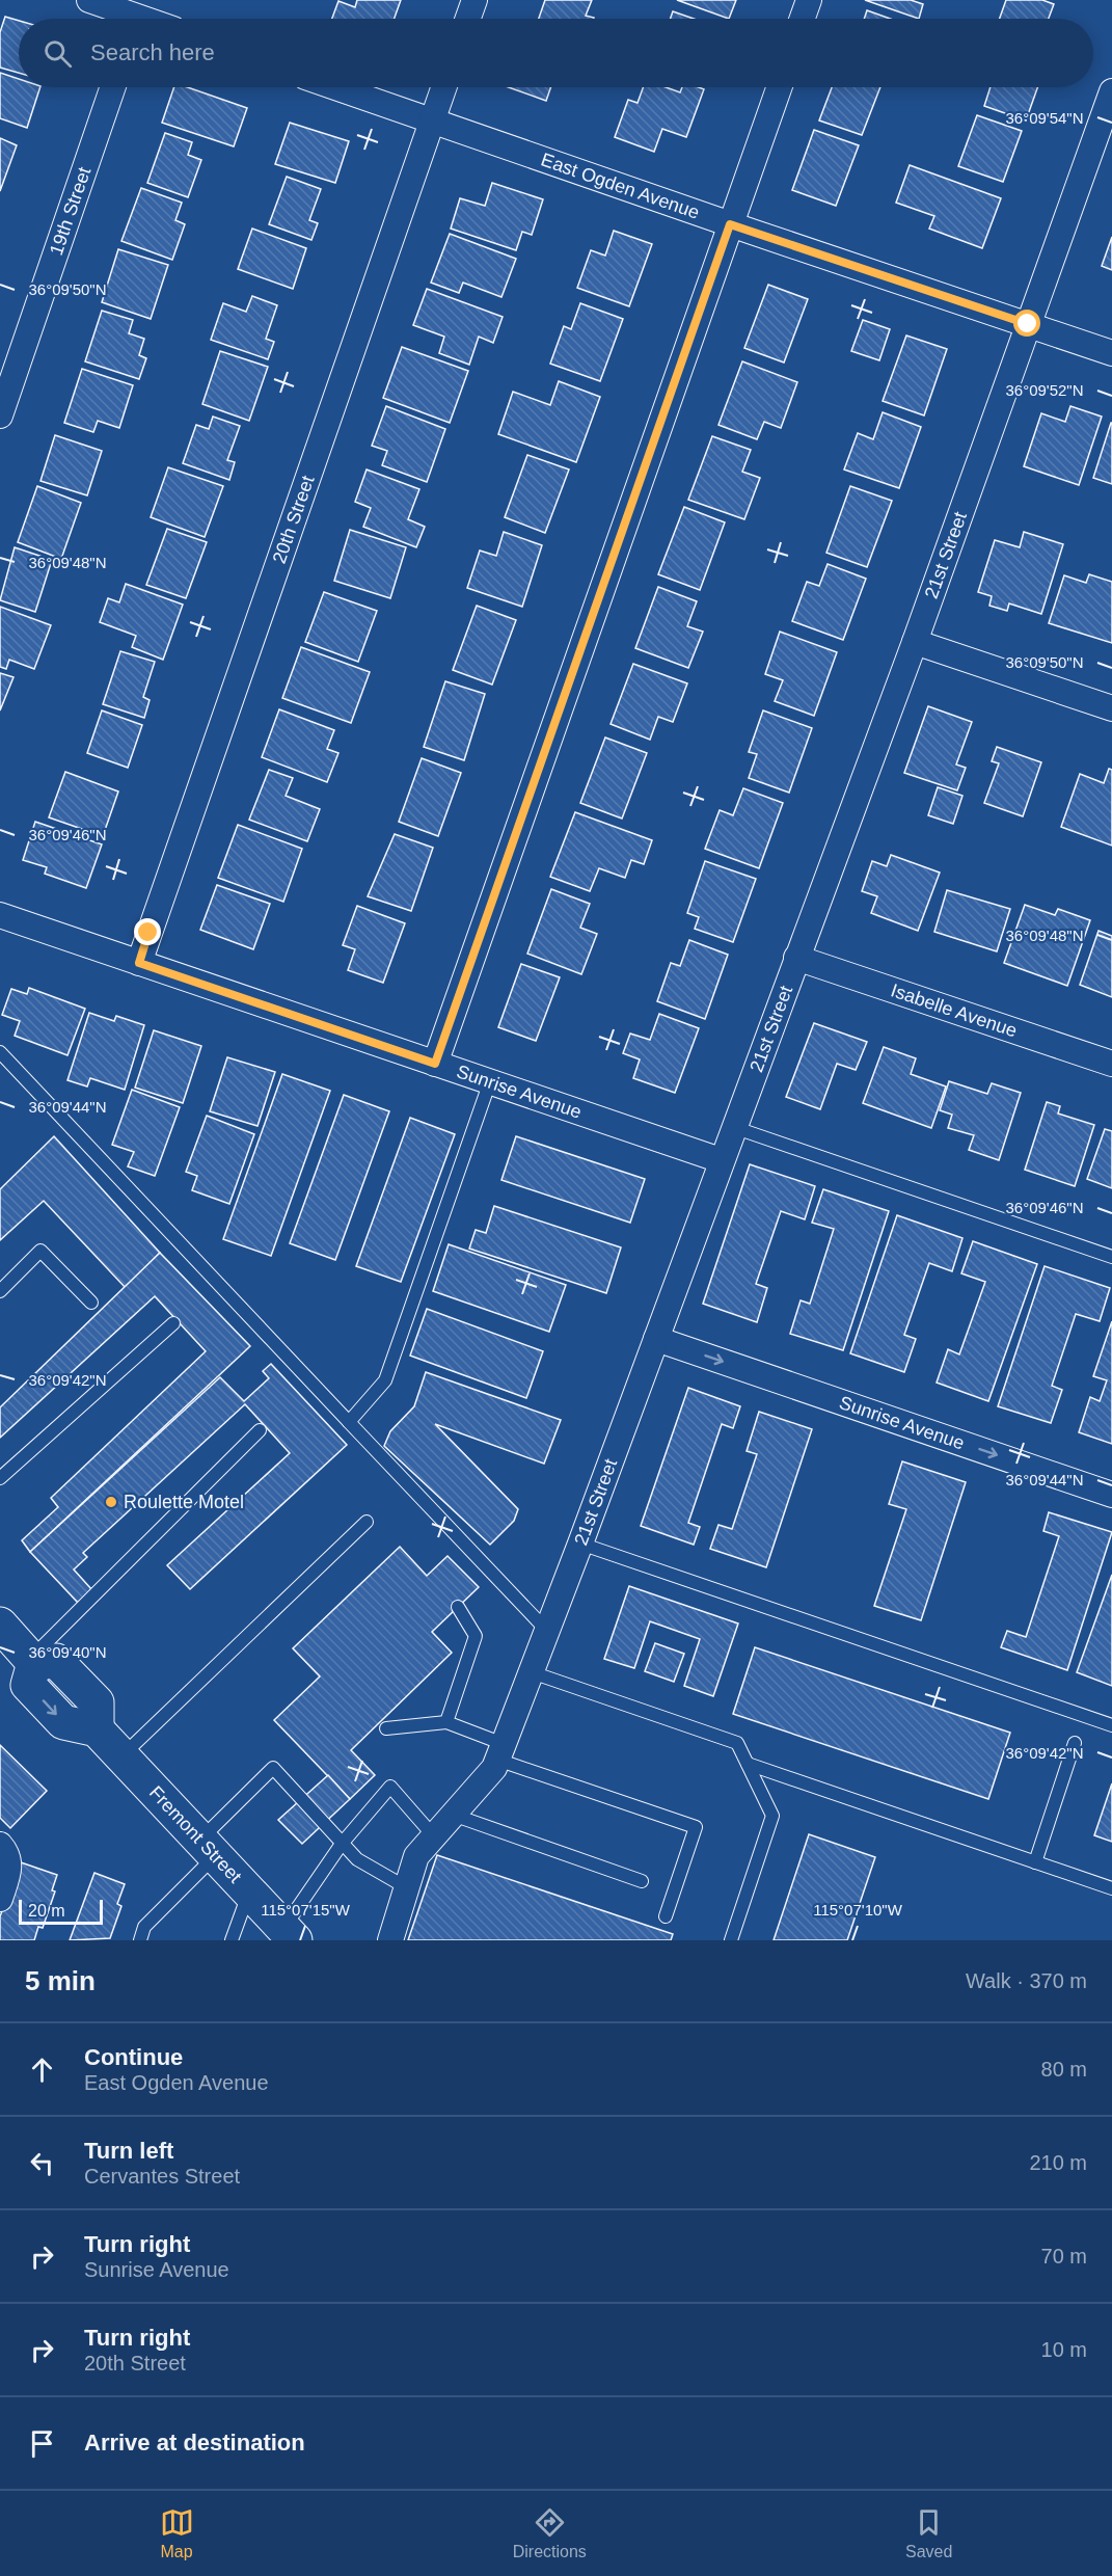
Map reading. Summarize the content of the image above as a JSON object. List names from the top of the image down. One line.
{"streets":{"main road":["Fremont Street"],"street":["East Ogden Avenue","19th Street","20th Street","21st Street","Isabelle Avenue","Sunrise Avenue"]},"crossings":[["East Ogden Avenue","20th Street"],["East Ogden Avenue","21st Street"],["20th Street","Sunrise Avenue"],["21st Street","Isabelle Avenue"],["21st Street","Sunrise Avenue"]],"one_way":["Sunrise Avenue"],"places":["Roulette Motel"],"scale_bar":"20 m","page":{"search":"Search here","scale":"20 m","heading":["5 min","Walk · 370 m"],"list":[["Continue","East Ogden Avenue","80 m"],["Turn left","Cervantes Street","210 m"],["Turn right","Sunrise Avenue","70 m"],["Turn right","20th Street","10 m"],"Arrive at destination"],"nav":["Map","Directions","Saved"]},"coordinates":["36°09'54\"N","36°09'50\"N","36°09'52\"N","36°09'48\"N","36°09'46\"N","36°09'44\"N","36°09'42\"N","36°09'40\"N","115°07'15\"W","115°07'10\"W"]}
